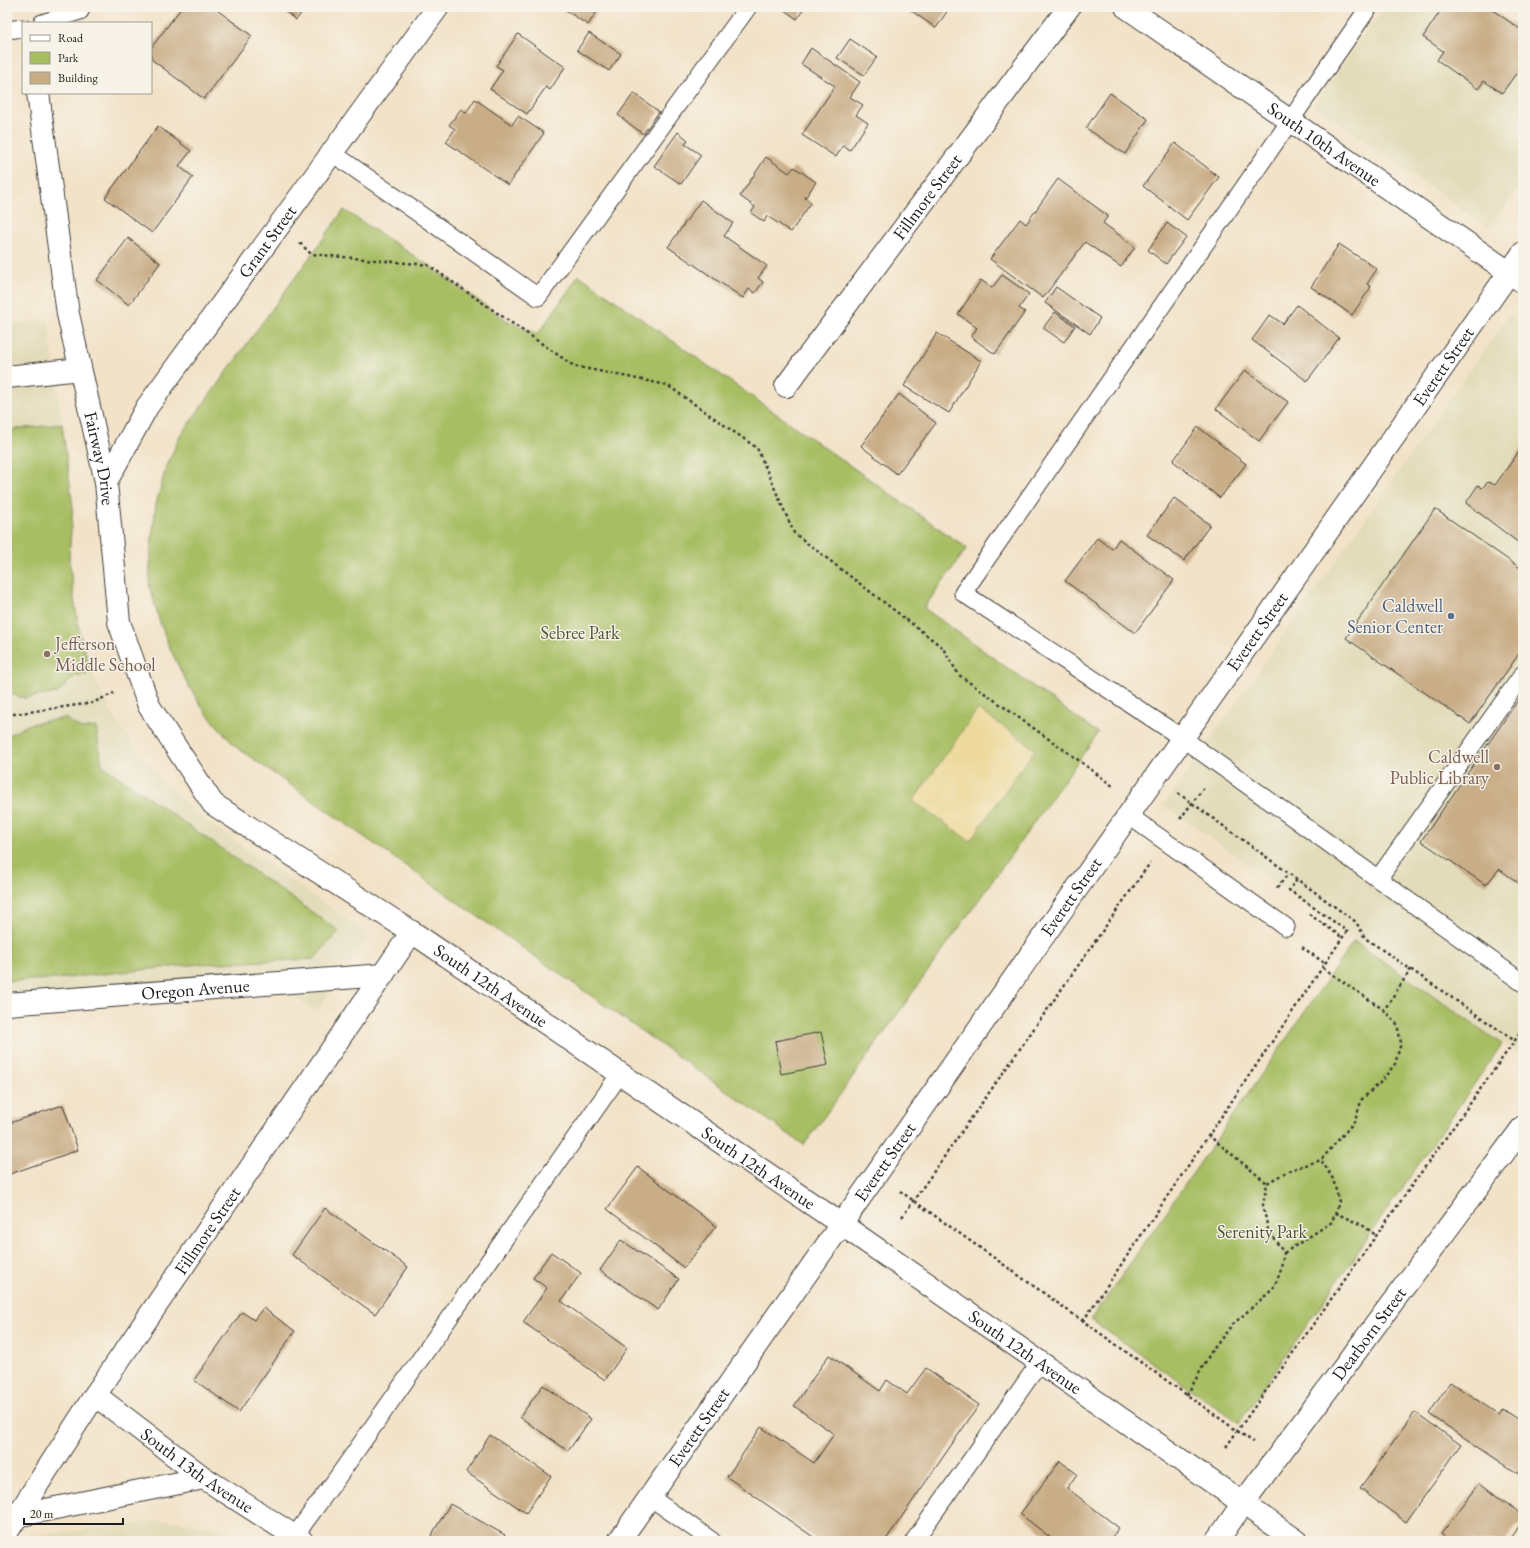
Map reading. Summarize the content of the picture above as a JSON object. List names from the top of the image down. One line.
{"streets":{"street":["South 10th Avenue","Fillmore Street","Grant Street","Everett Street","Fairway Drive","South 12th Avenue","Oregon Avenue","Dearborn Street","South 13th Avenue"]},"crossings":[["South 10th Avenue","Everett Street"],["Fillmore Street","South 12th Avenue"],["Fillmore Street","Oregon Avenue"],["Fillmore Street","South 13th Avenue"],["Grant Street","Fairway Drive"],["Everett Street","South 12th Avenue"],["Fairway Drive","South 12th Avenue"],["South 12th Avenue","Dearborn Street"]],"parks":["Sebree Park","Serenity Park"],"places":["Caldwell Senior Center","Jefferson Middle School","Caldwell Public Library"],"legend":["Road","Park","Building"],"scale_bar":"20 m"}
